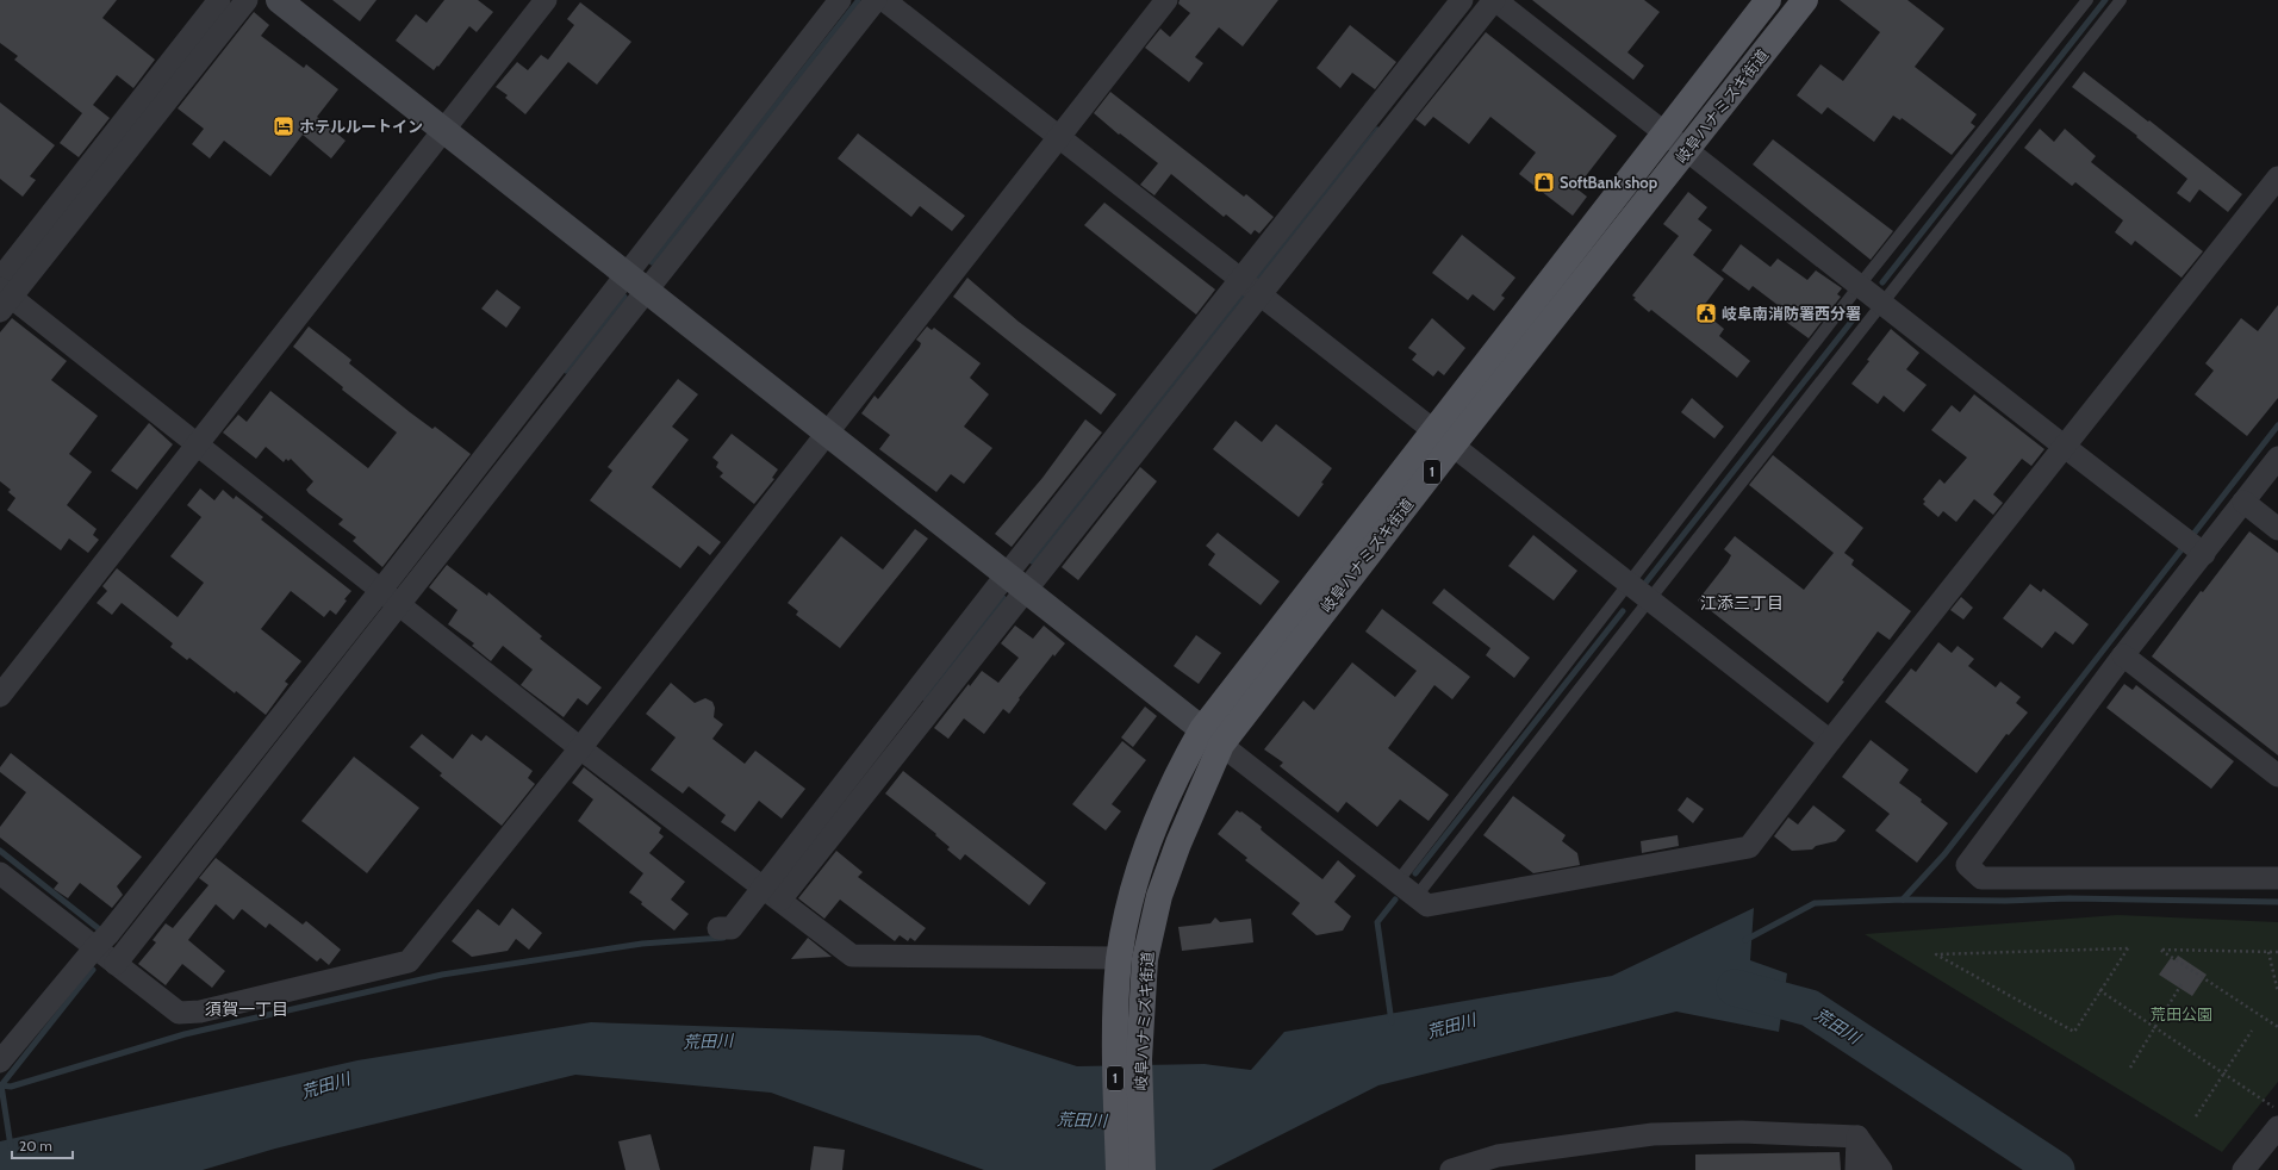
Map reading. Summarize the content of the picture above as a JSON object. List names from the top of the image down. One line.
{"streets":{"main road":["岐阜ハナミズキ街道","1"]},"districts":["江添三丁目","須賀一丁目"],"water":["荒田川"],"parks":["荒田公園"],"places":{"hotel":["ホテルルートイン"],"shop":["SoftBank shop"],"public building":["岐阜南消防署西分署"]},"scale_bar":"20 m"}
